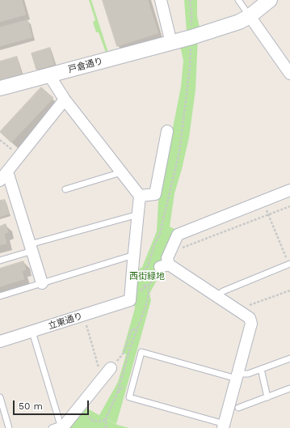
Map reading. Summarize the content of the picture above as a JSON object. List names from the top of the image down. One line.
{"streets":{"street":["戸倉通り","立東通り"]},"parks":["西街緑地"],"scale_bar":"50 m"}
